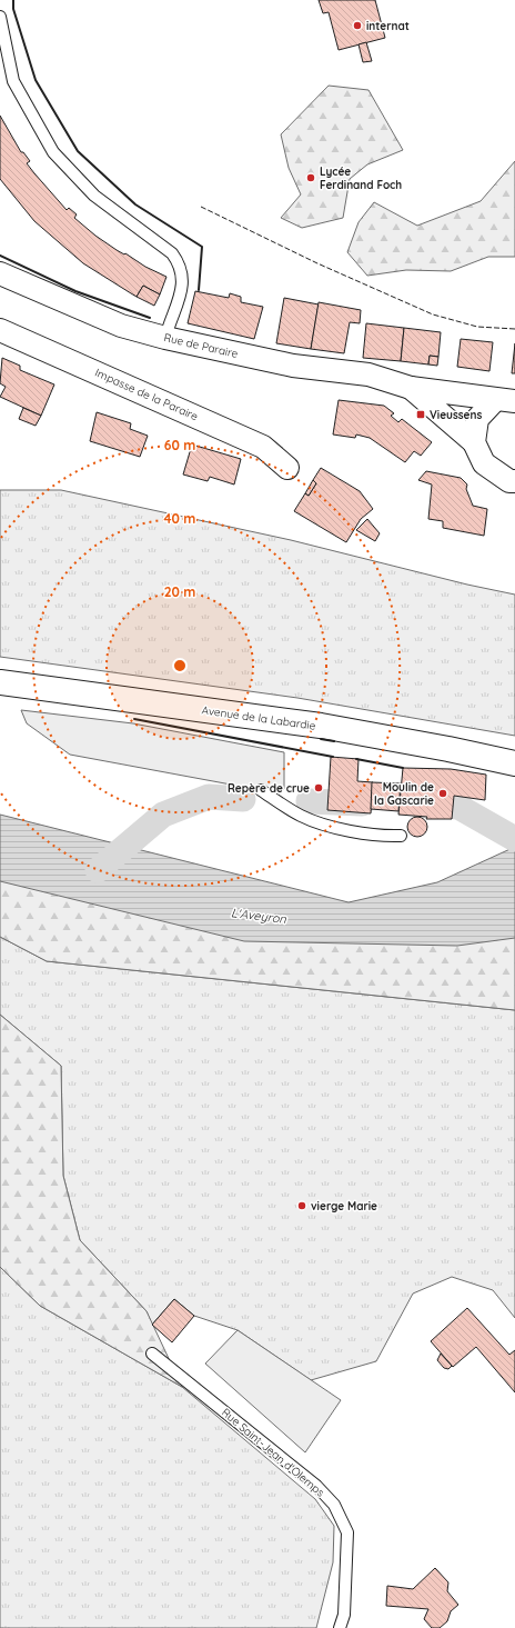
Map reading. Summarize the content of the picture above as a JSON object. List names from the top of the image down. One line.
{"streets":{"street":["Rue de Paraire","Impasse de la Paraire","Avenue de la Labardie"],"lane":["Rue Saint-Jean d'Olemps"]},"water":["L'Aveyron"],"places":{"other":["internat","Lycée Ferdinand Foch","Repère de crue","Moulin de la Gascarie","vierge Marie"],"transit":["Vieussens"]},"rings":["60 m","40 m","20 m"]}
